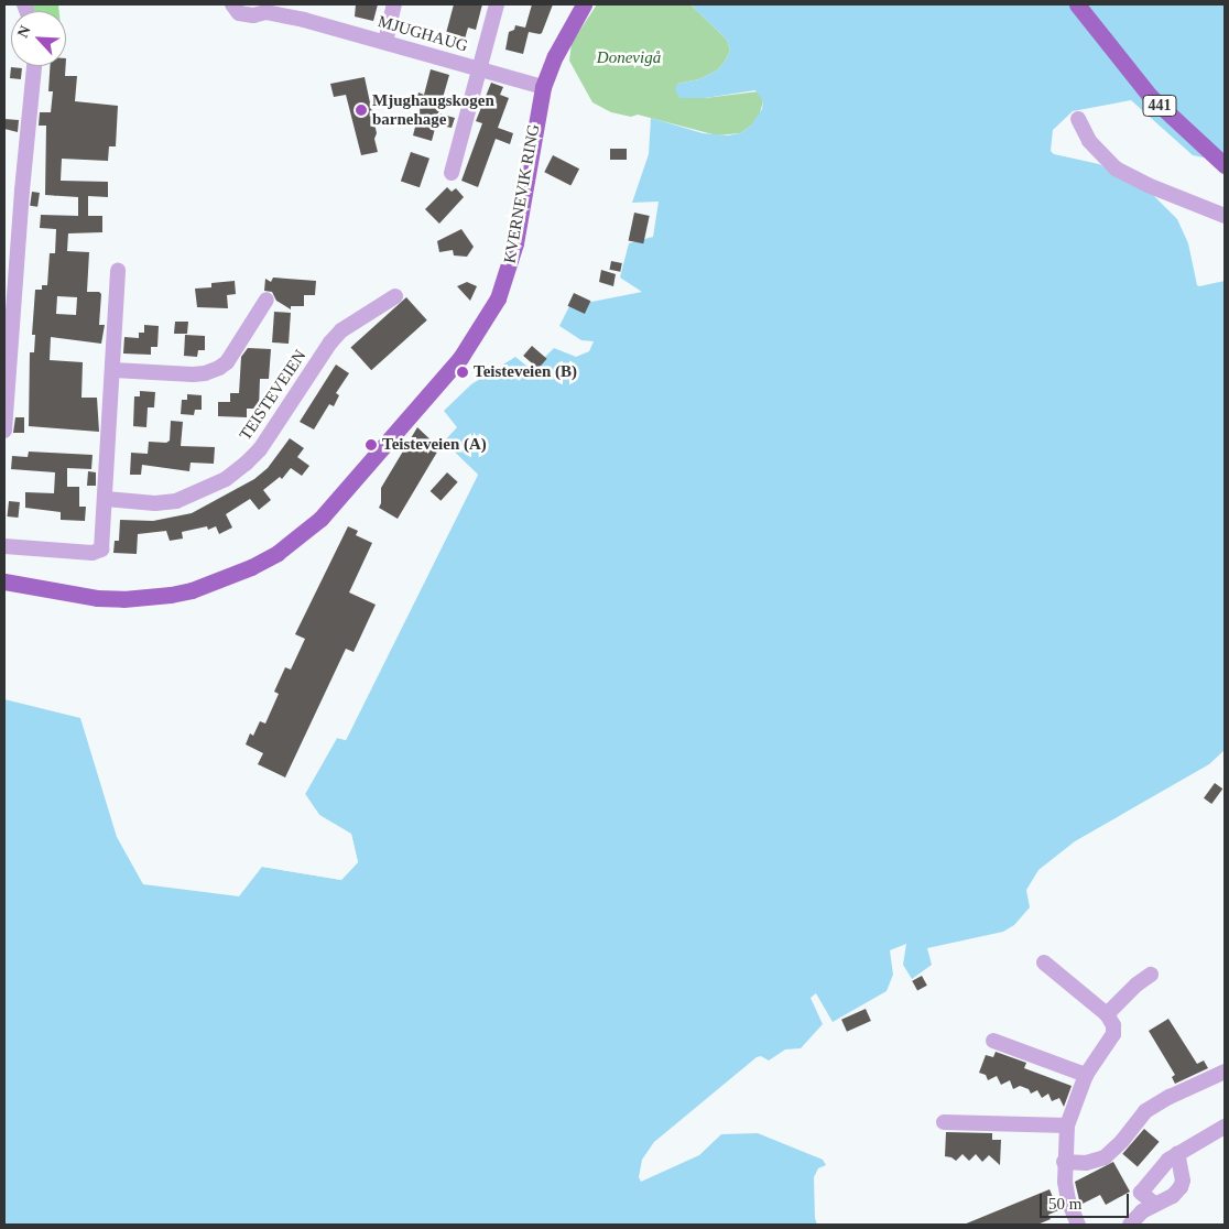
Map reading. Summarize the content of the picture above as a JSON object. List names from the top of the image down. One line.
{"streets":{"main road":["441","KVERNEVIK RING"],"street":["MJUGHAUG","TEISTEVEIEN"]},"crossings":[["MJUGHAUG","KVERNEVIK RING"]],"parks":["Donevigå"],"places":["Mjughaugskogen barnehage","Teisteveien (B)","Teisteveien (A)"],"scale_bar":"50 m","north":"top left"}
